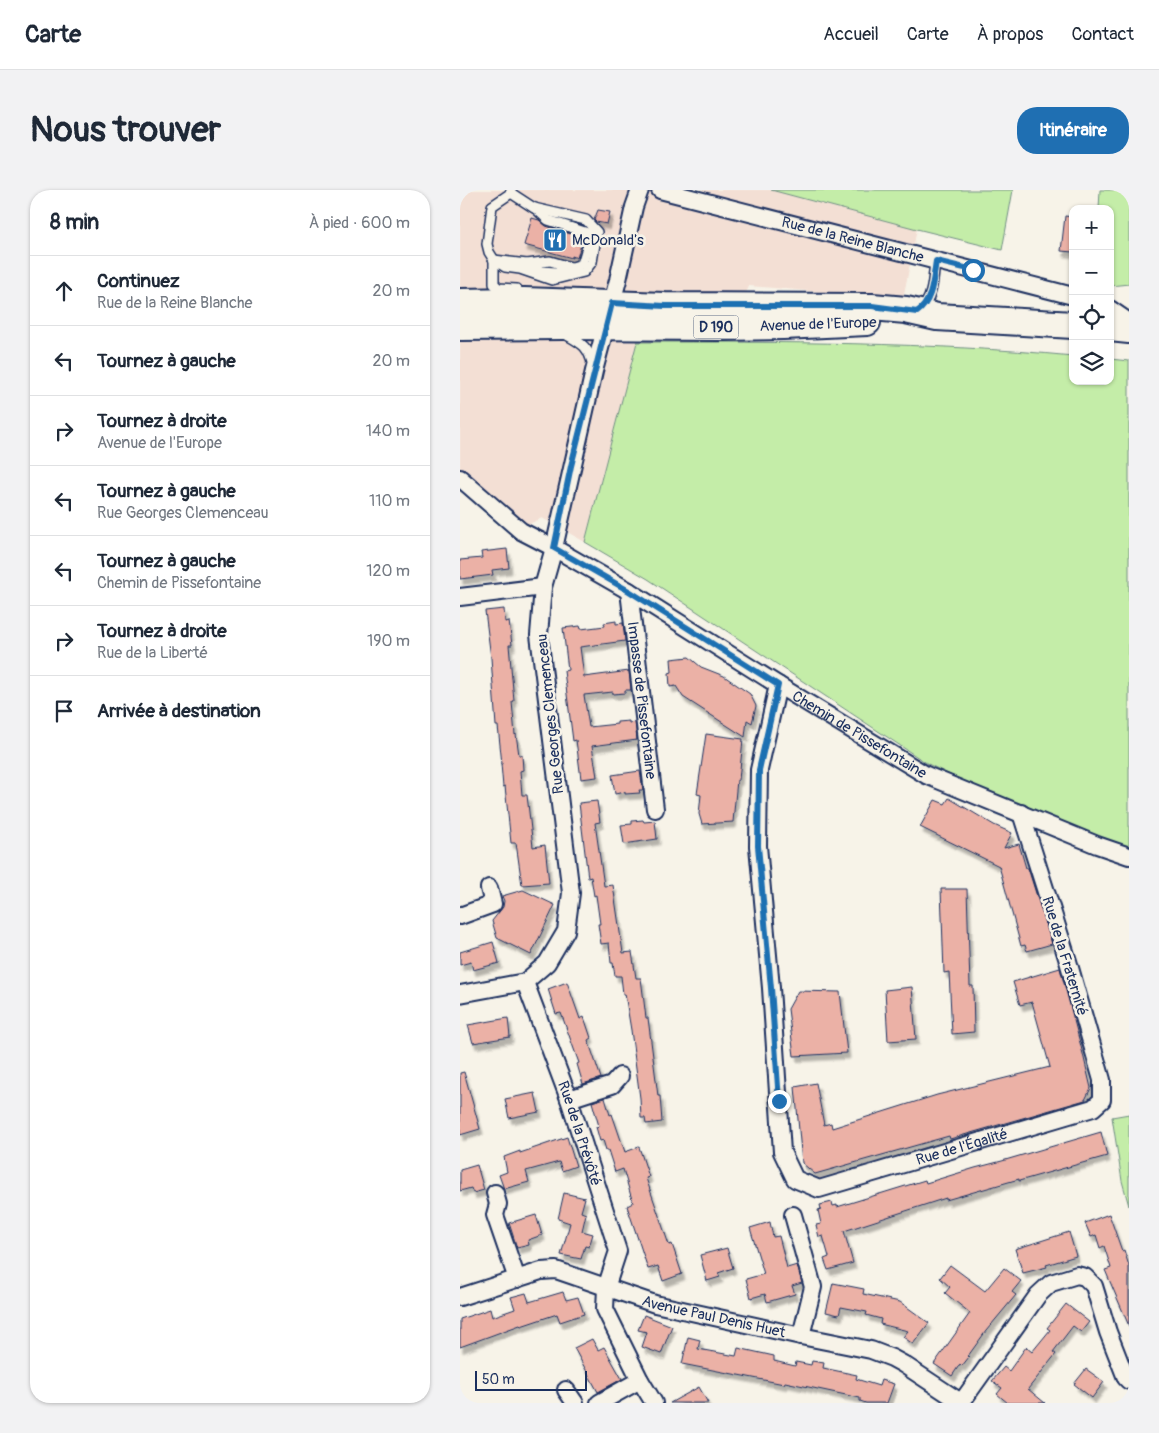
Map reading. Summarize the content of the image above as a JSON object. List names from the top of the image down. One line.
{"streets":{"main road":["Avenue de l'Europe","D 190"],"street":["Rue de la Reine Blanche","Impasse de Pissefontaine","Rue Georges Clemenceau","Chemin de Pissefontaine","Rue de la Fraternité","Rue de la Prévôté","Rue de l'Égalité","Avenue Paul Denis Huet"]},"crossings":[["Avenue de l'Europe","D 190"],["Avenue de l'Europe","Rue Georges Clemenceau"],["Impasse de Pissefontaine","Chemin de Pissefontaine"],["Rue Georges Clemenceau","Chemin de Pissefontaine"],["Rue Georges Clemenceau","Rue de la Prévôté"],["Chemin de Pissefontaine","Rue de la Fraternité"],["Chemin de Pissefontaine","Rue de l'Égalité"],["Rue de la Fraternité","Rue de l'Égalité"],["Rue de la Prévôté","Avenue Paul Denis Huet"]],"places":{"restaurant":["McDonald's"]},"scale_bar":"50 m","page":{"header":"Carte","nav":["Accueil","Carte","À propos","Contact"],"buttons":"Itinéraire","title":"Nous trouver","heading":["8 min","À pied · 600 m"],"map_buttons":["+","−"],"list":[["Continuez","Rue de la Reine Blanche","20 m"],["Tournez à gauche","20 m"],["Tournez à droite","Avenue de l'Europe","140 m"],["Tournez à gauche","Rue Georges Clemenceau","110 m"],["Tournez à gauche","Chemin de Pissefontaine","120 m"],["Tournez à droite","Rue de la Liberté","190 m"],"Arrivée à destination"],"scale":"50 m"}}
